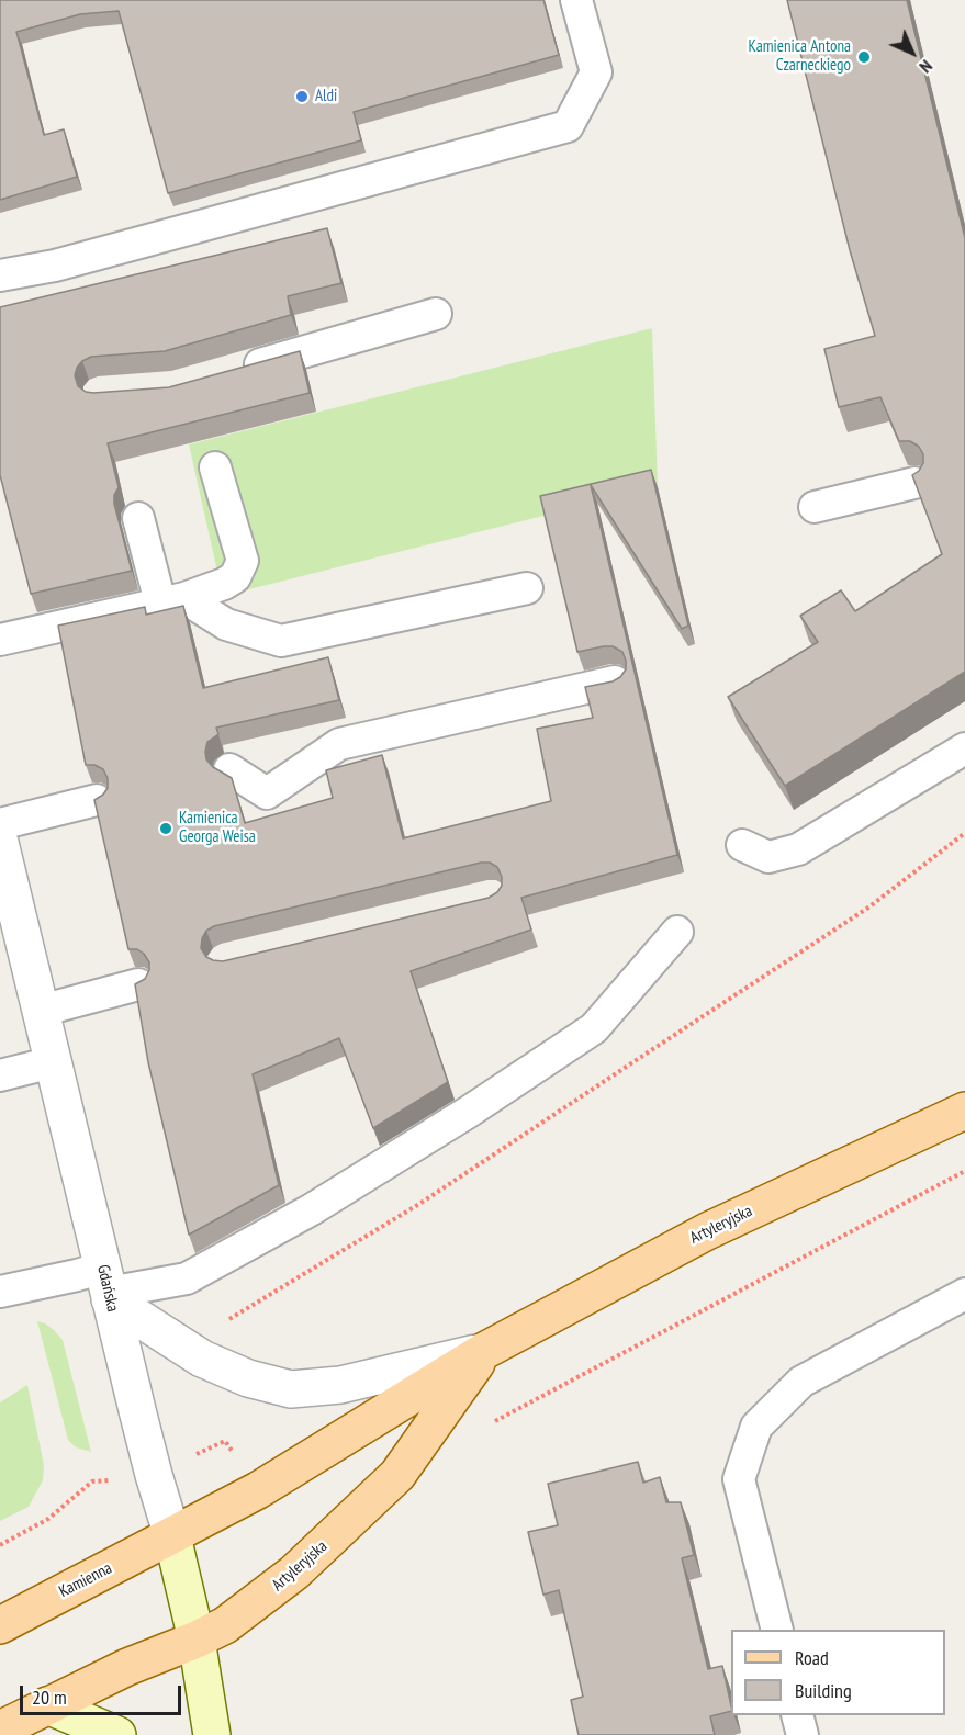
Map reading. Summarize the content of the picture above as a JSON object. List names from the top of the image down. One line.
{"streets":{"main road":["Artyleryjska","Gdańska","Kamienna"]},"crossings":[["Artyleryjska","Gdańska"],["Artyleryjska","Kamienna"],["Gdańska","Kamienna"]],"places":["Kamienica Antona Czarneckiego","Aldi","Kamienica Georga Weisa"],"legend":["Road","Building"],"scale_bar":"20 m","north":"bottom right"}
